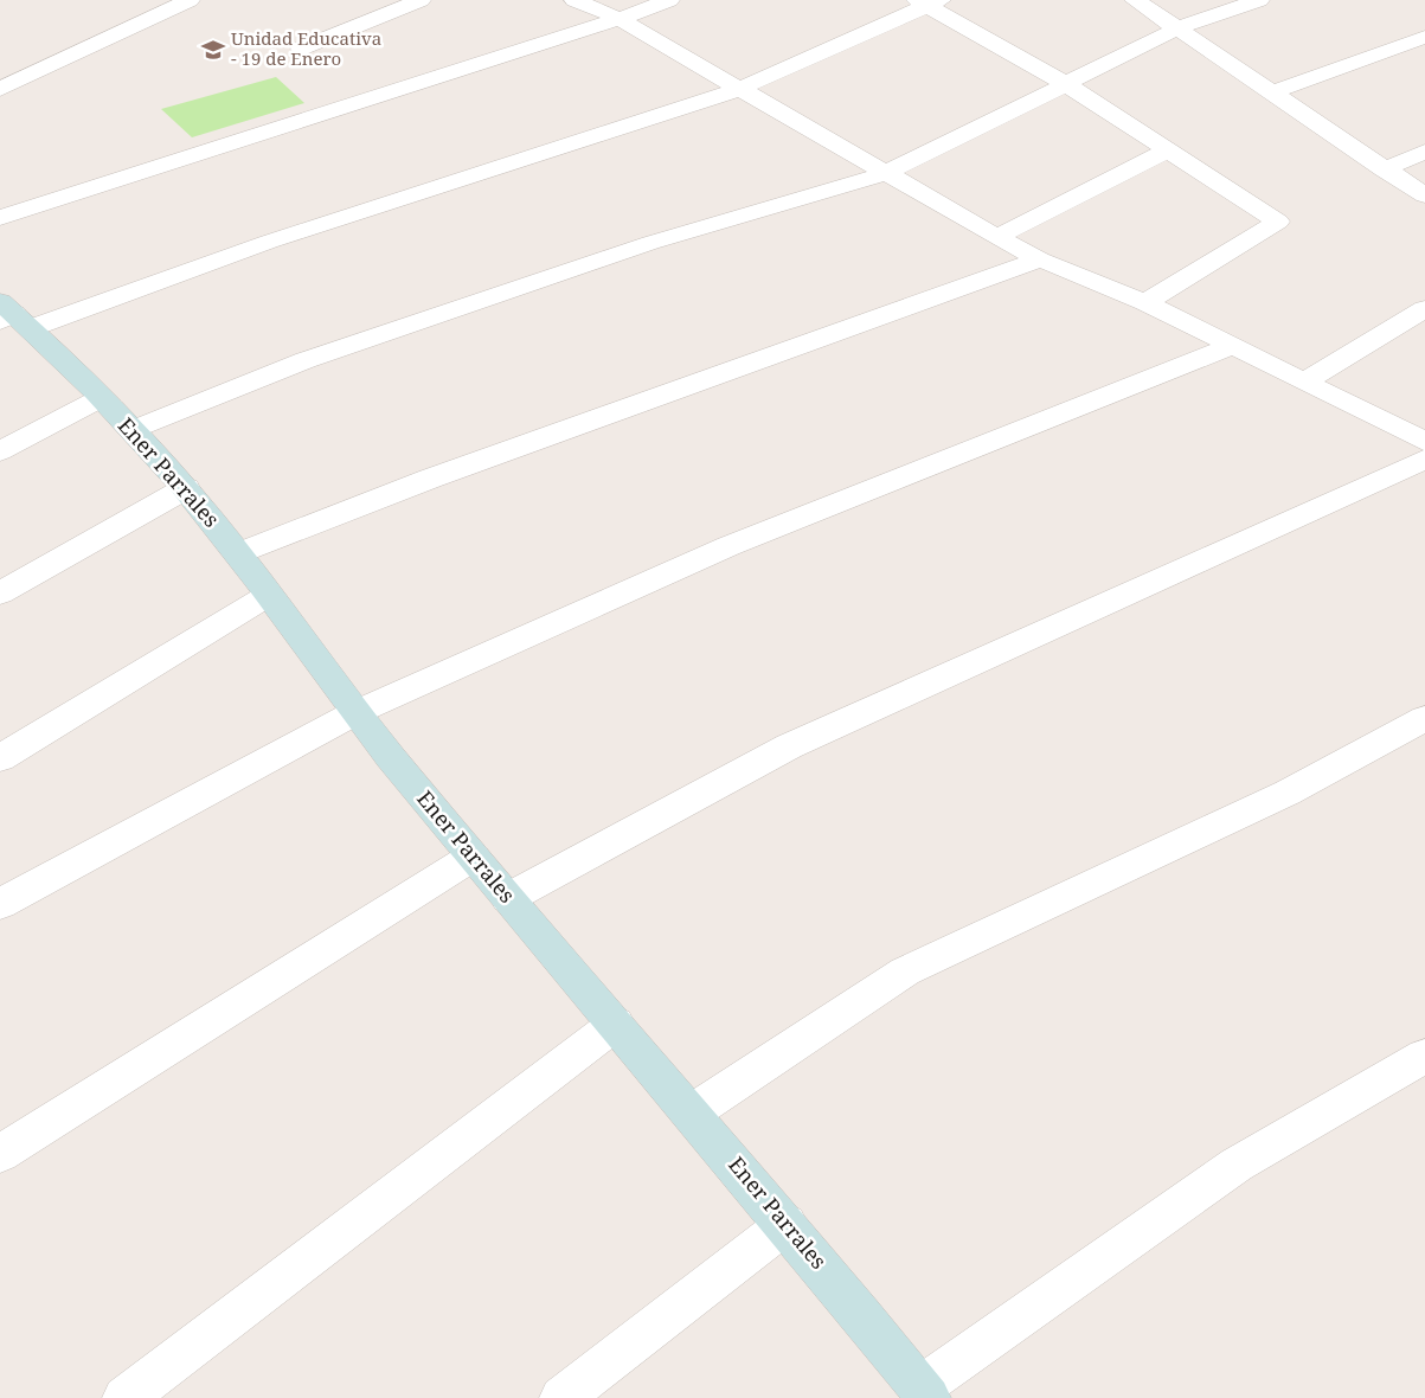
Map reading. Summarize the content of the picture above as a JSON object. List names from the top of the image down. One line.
{"streets":{"street":["Ener Parrales"]},"places":{"school or university":["Unidad Educativa - 19 de Enero"]}}
